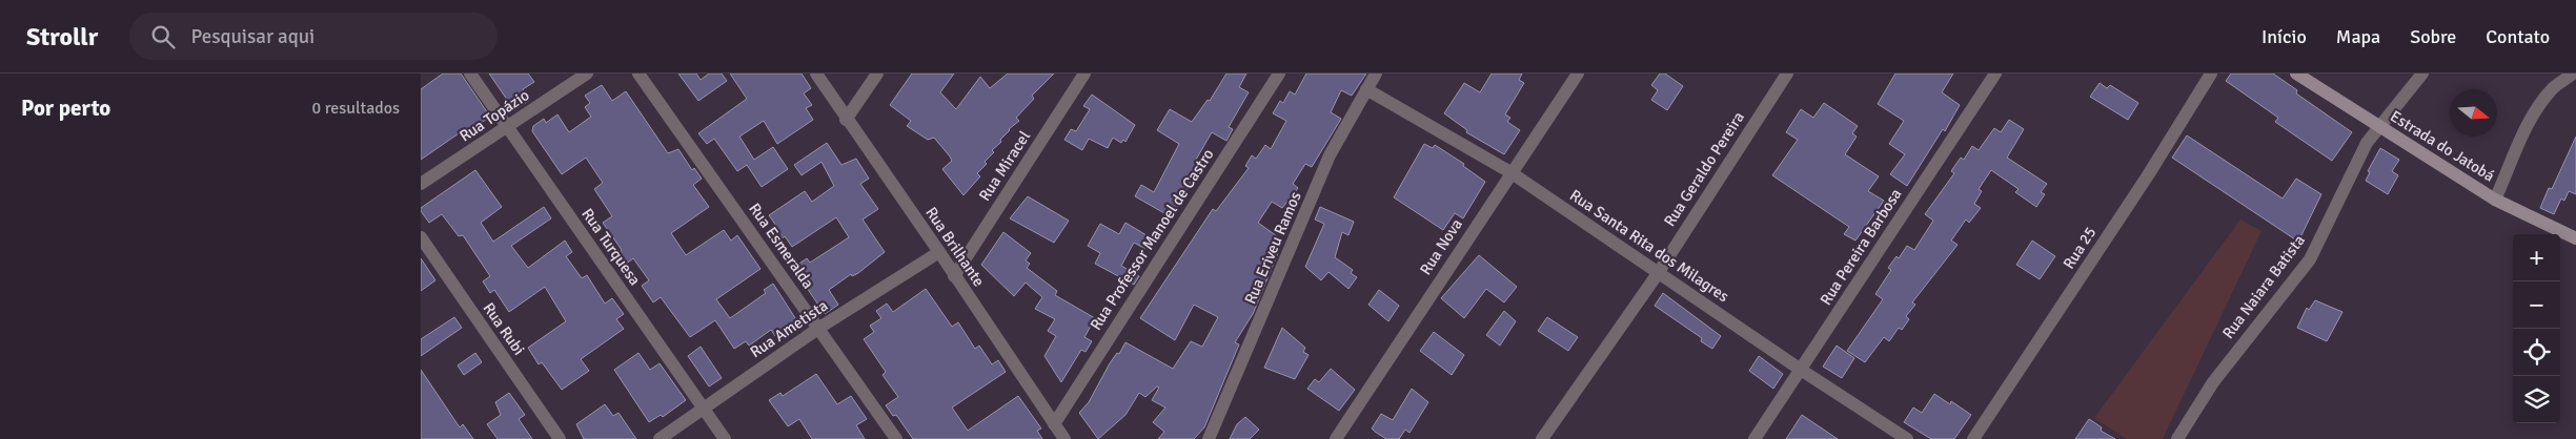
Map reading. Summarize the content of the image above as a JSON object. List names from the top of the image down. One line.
{"streets":{"street":["Rua Topázio","Estrada do Jatobá","Rua Miracel","Rua Geraldo Pereira","Rua Professor Manoel de Castro","Rua Esmeralda","Rua Santa Rita dos Milagres","Rua Turquesa","Rua Brilhante","Rua Nova","Rua Pereira Barbosa","Rua Eriveu Ramos","Rua 25","Rua Naiara Batista","Rua Rubi","Rua Ametista"]},"crossings":[["Rua Topázio","Rua Turquesa"],["Estrada do Jatobá","Rua Naiara Batista"],["Rua Miracel","Rua Brilhante"],["Rua Geraldo Pereira","Rua Santa Rita dos Milagres"],["Rua Professor Manoel de Castro","Rua Brilhante"],["Rua Esmeralda","Rua Ametista"],["Rua Santa Rita dos Milagres","Rua Nova"],["Rua Santa Rita dos Milagres","Rua Pereira Barbosa"],["Rua Santa Rita dos Milagres","Rua Eriveu Ramos"],["Rua Turquesa","Rua Ametista"],["Rua Brilhante","Rua Ametista"]],"north":"right","page":{"header":"Strollr","search":"Pesquisar aqui","nav":["Início","Mapa","Sobre","Contato"],"heading":["Por perto","0 resultados"],"map_buttons":["+","−"]}}
